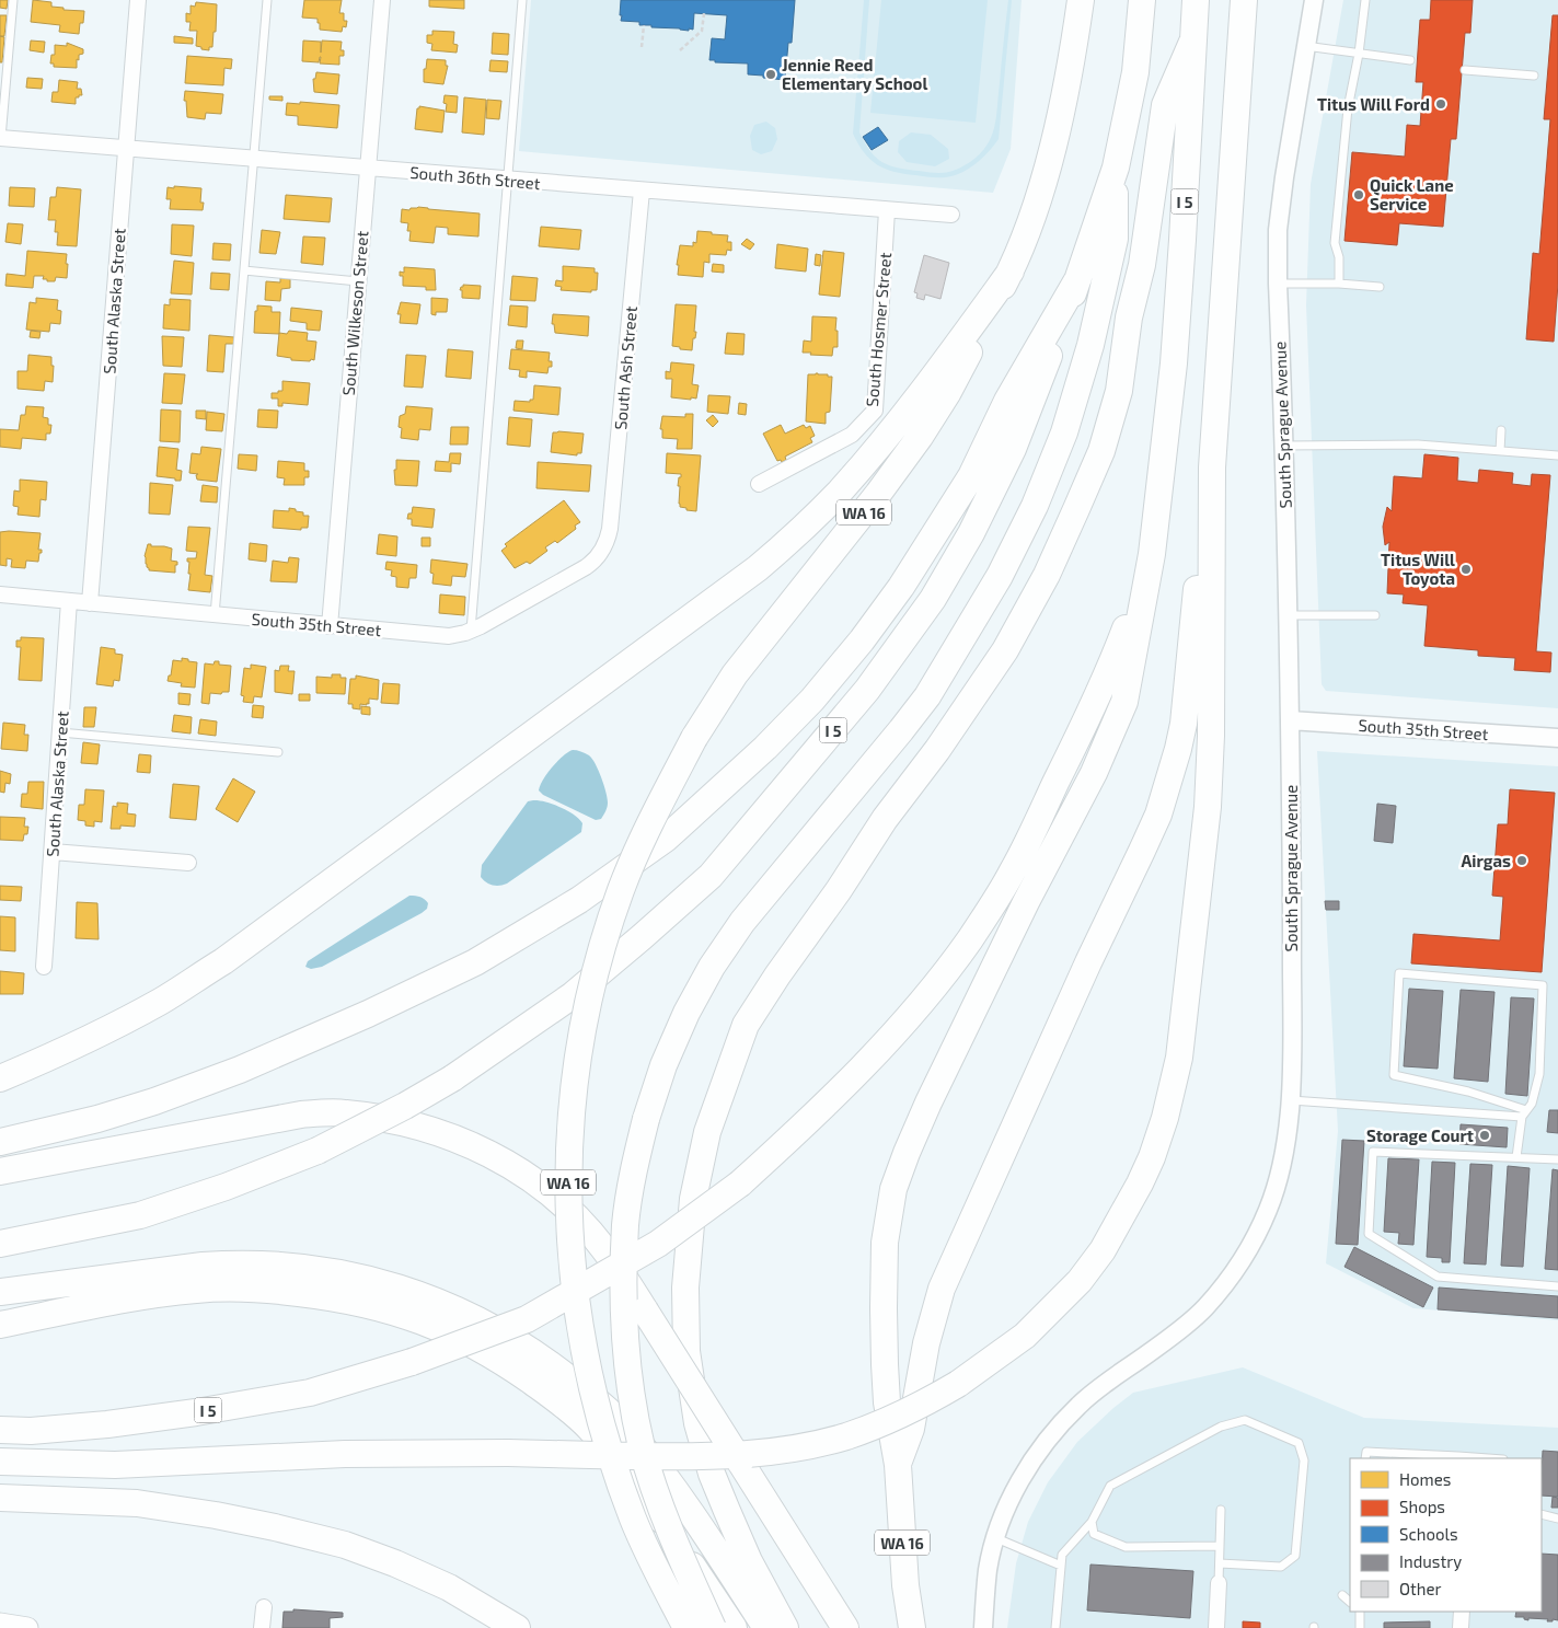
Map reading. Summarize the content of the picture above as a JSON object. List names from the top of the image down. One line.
{"streets":{"highway":["I 5","WA 16"],"street":["South 36th Street","South Alaska Street","South Wilkeson Street","South Hosmer Street","South Ash Street","South Sprague Avenue","South 35th Street"]},"crossings":[["South 36th Street","South Alaska Street"],["South 36th Street","South Wilkeson Street"],["South 36th Street","South Hosmer Street"],["South 36th Street","South Ash Street"],["I 5","WA 16"],["South Alaska Street","South 35th Street"],["South Wilkeson Street","South 35th Street"],["South Ash Street","South 35th Street"],["South Sprague Avenue","South 35th Street"]],"places":["Jennie Reed Elementary School","Titus Will Ford","Quick Lane Service","Titus Will Toyota","Airgas","Storage Court"],"legend":["Homes","Shops","Schools","Industry","Other"]}
